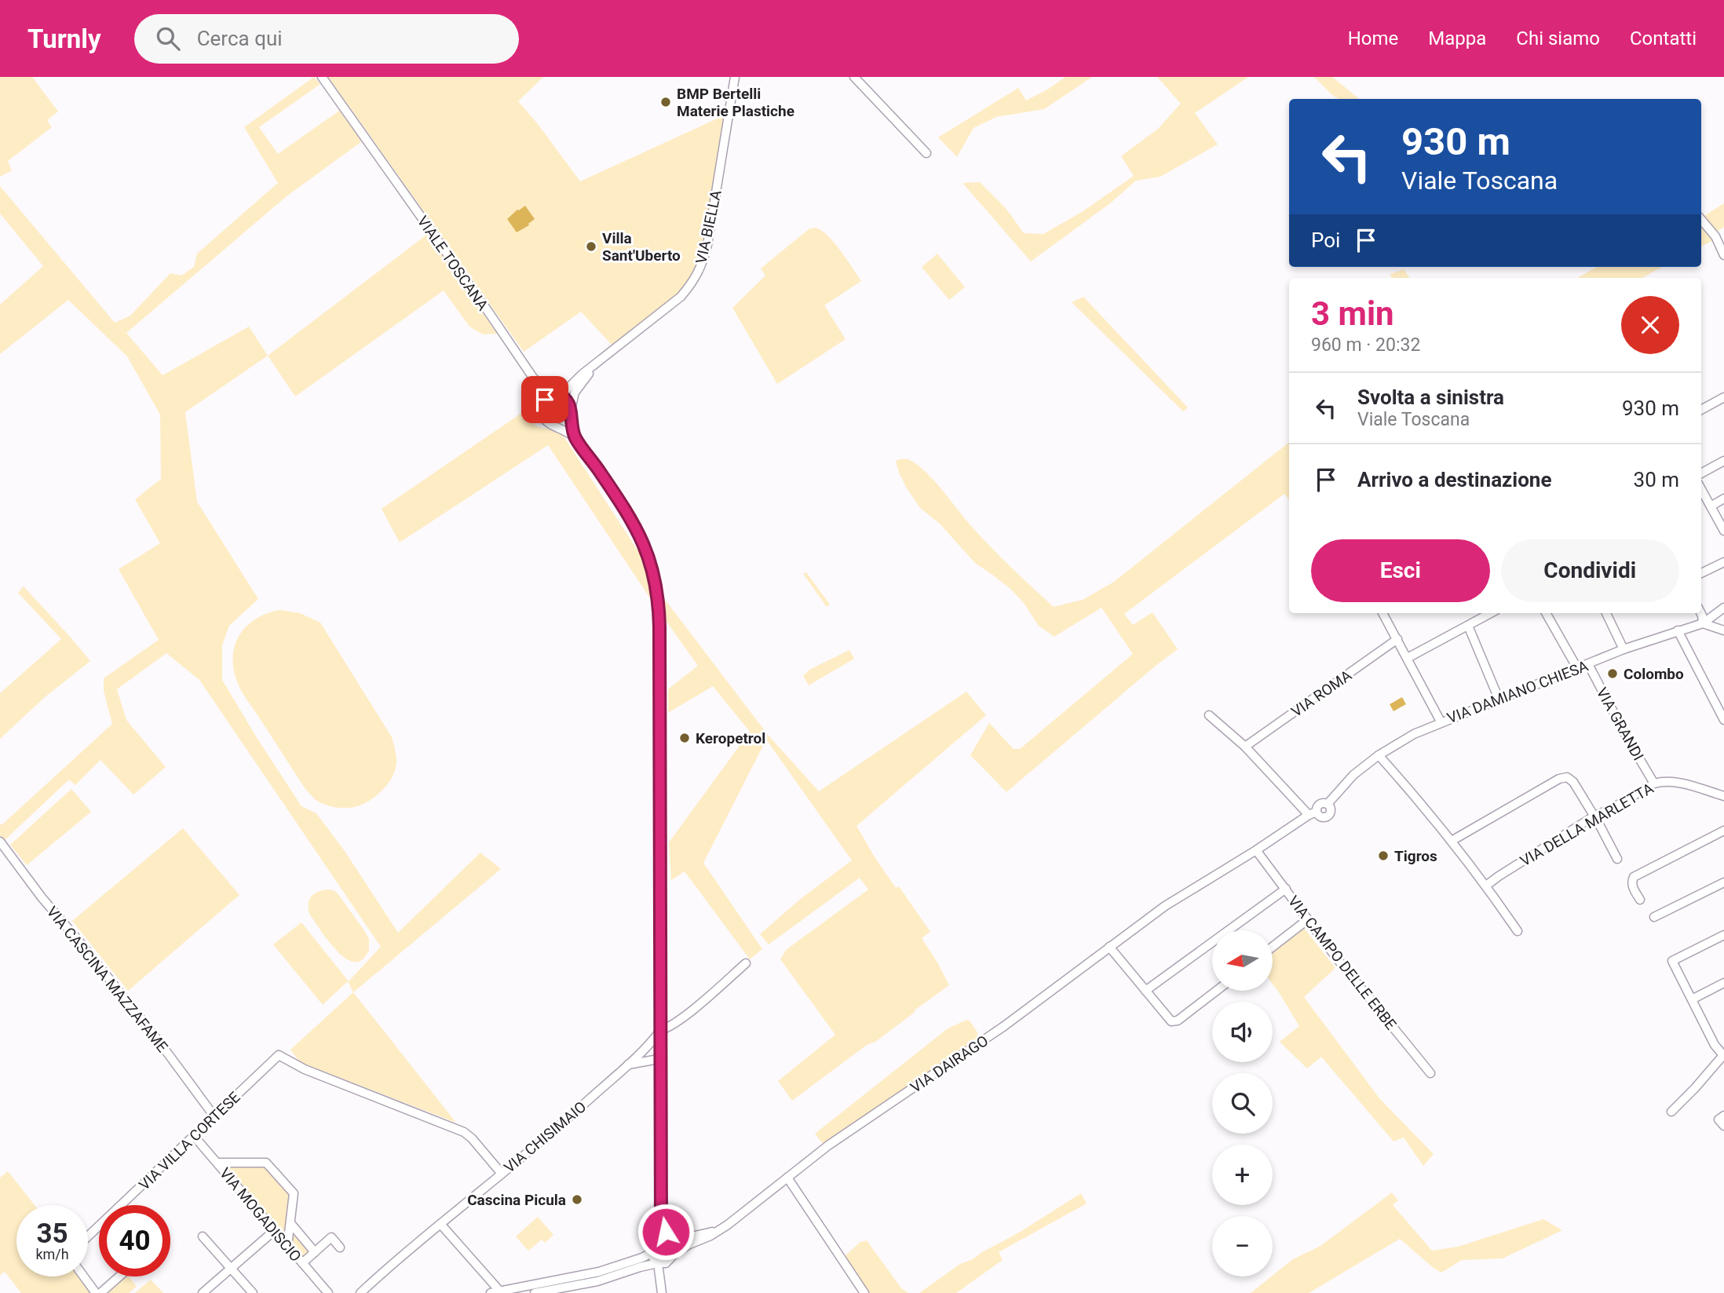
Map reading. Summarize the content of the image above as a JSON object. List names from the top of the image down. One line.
{"streets":{"street":["VIA BIELLA","VIALE TOSCANA","VIA DAMIANO CHIESA","VIA ROMA","VIA GRANDI","VIA DELLA MARLETTA","VIA CAMPO DELLE ERBE","VIA CASCINA MAZZAFAME","VIA DAIRAGO","VIA CHISIMAIO","VIA VILLA CORTESE","VIA MOGADISCIO"]},"crossings":[["VIA BIELLA","VIALE TOSCANA"],["VIALE TOSCANA","VIA CHISIMAIO"],["VIA DAMIANO CHIESA","VIA GRANDI"],["VIA GRANDI","VIA DELLA MARLETTA"],["VIA CASCINA MAZZAFAME","VIA VILLA CORTESE"],["VIA CHISIMAIO","VIA VILLA CORTESE"],["VIA VILLA CORTESE","VIA MOGADISCIO"]],"places":["BMP Bertelli Materie Plastiche","Villa Sant'Uberto","Colombo","Keropetrol","Tigros","Cascina Picula"],"north":"left","page":{"header":"Turnly","search":"Cerca qui","nav":["Home","Mappa","Chi siamo","Contatti"],"turn":["930 m","Viale Toscana"],"then":"Poi","heading":["3 min","960 m · 20:32"],"list":[{"name":"Svolta a sinistra","note":"Viale Toscana","value":"930 m"},{"name":"Arrivo a destinazione","value":"30 m"}],"buttons":["Esci","Condividi"],"map_buttons":["+","−"],"speed":"35 km/h","limit":"40"}}
